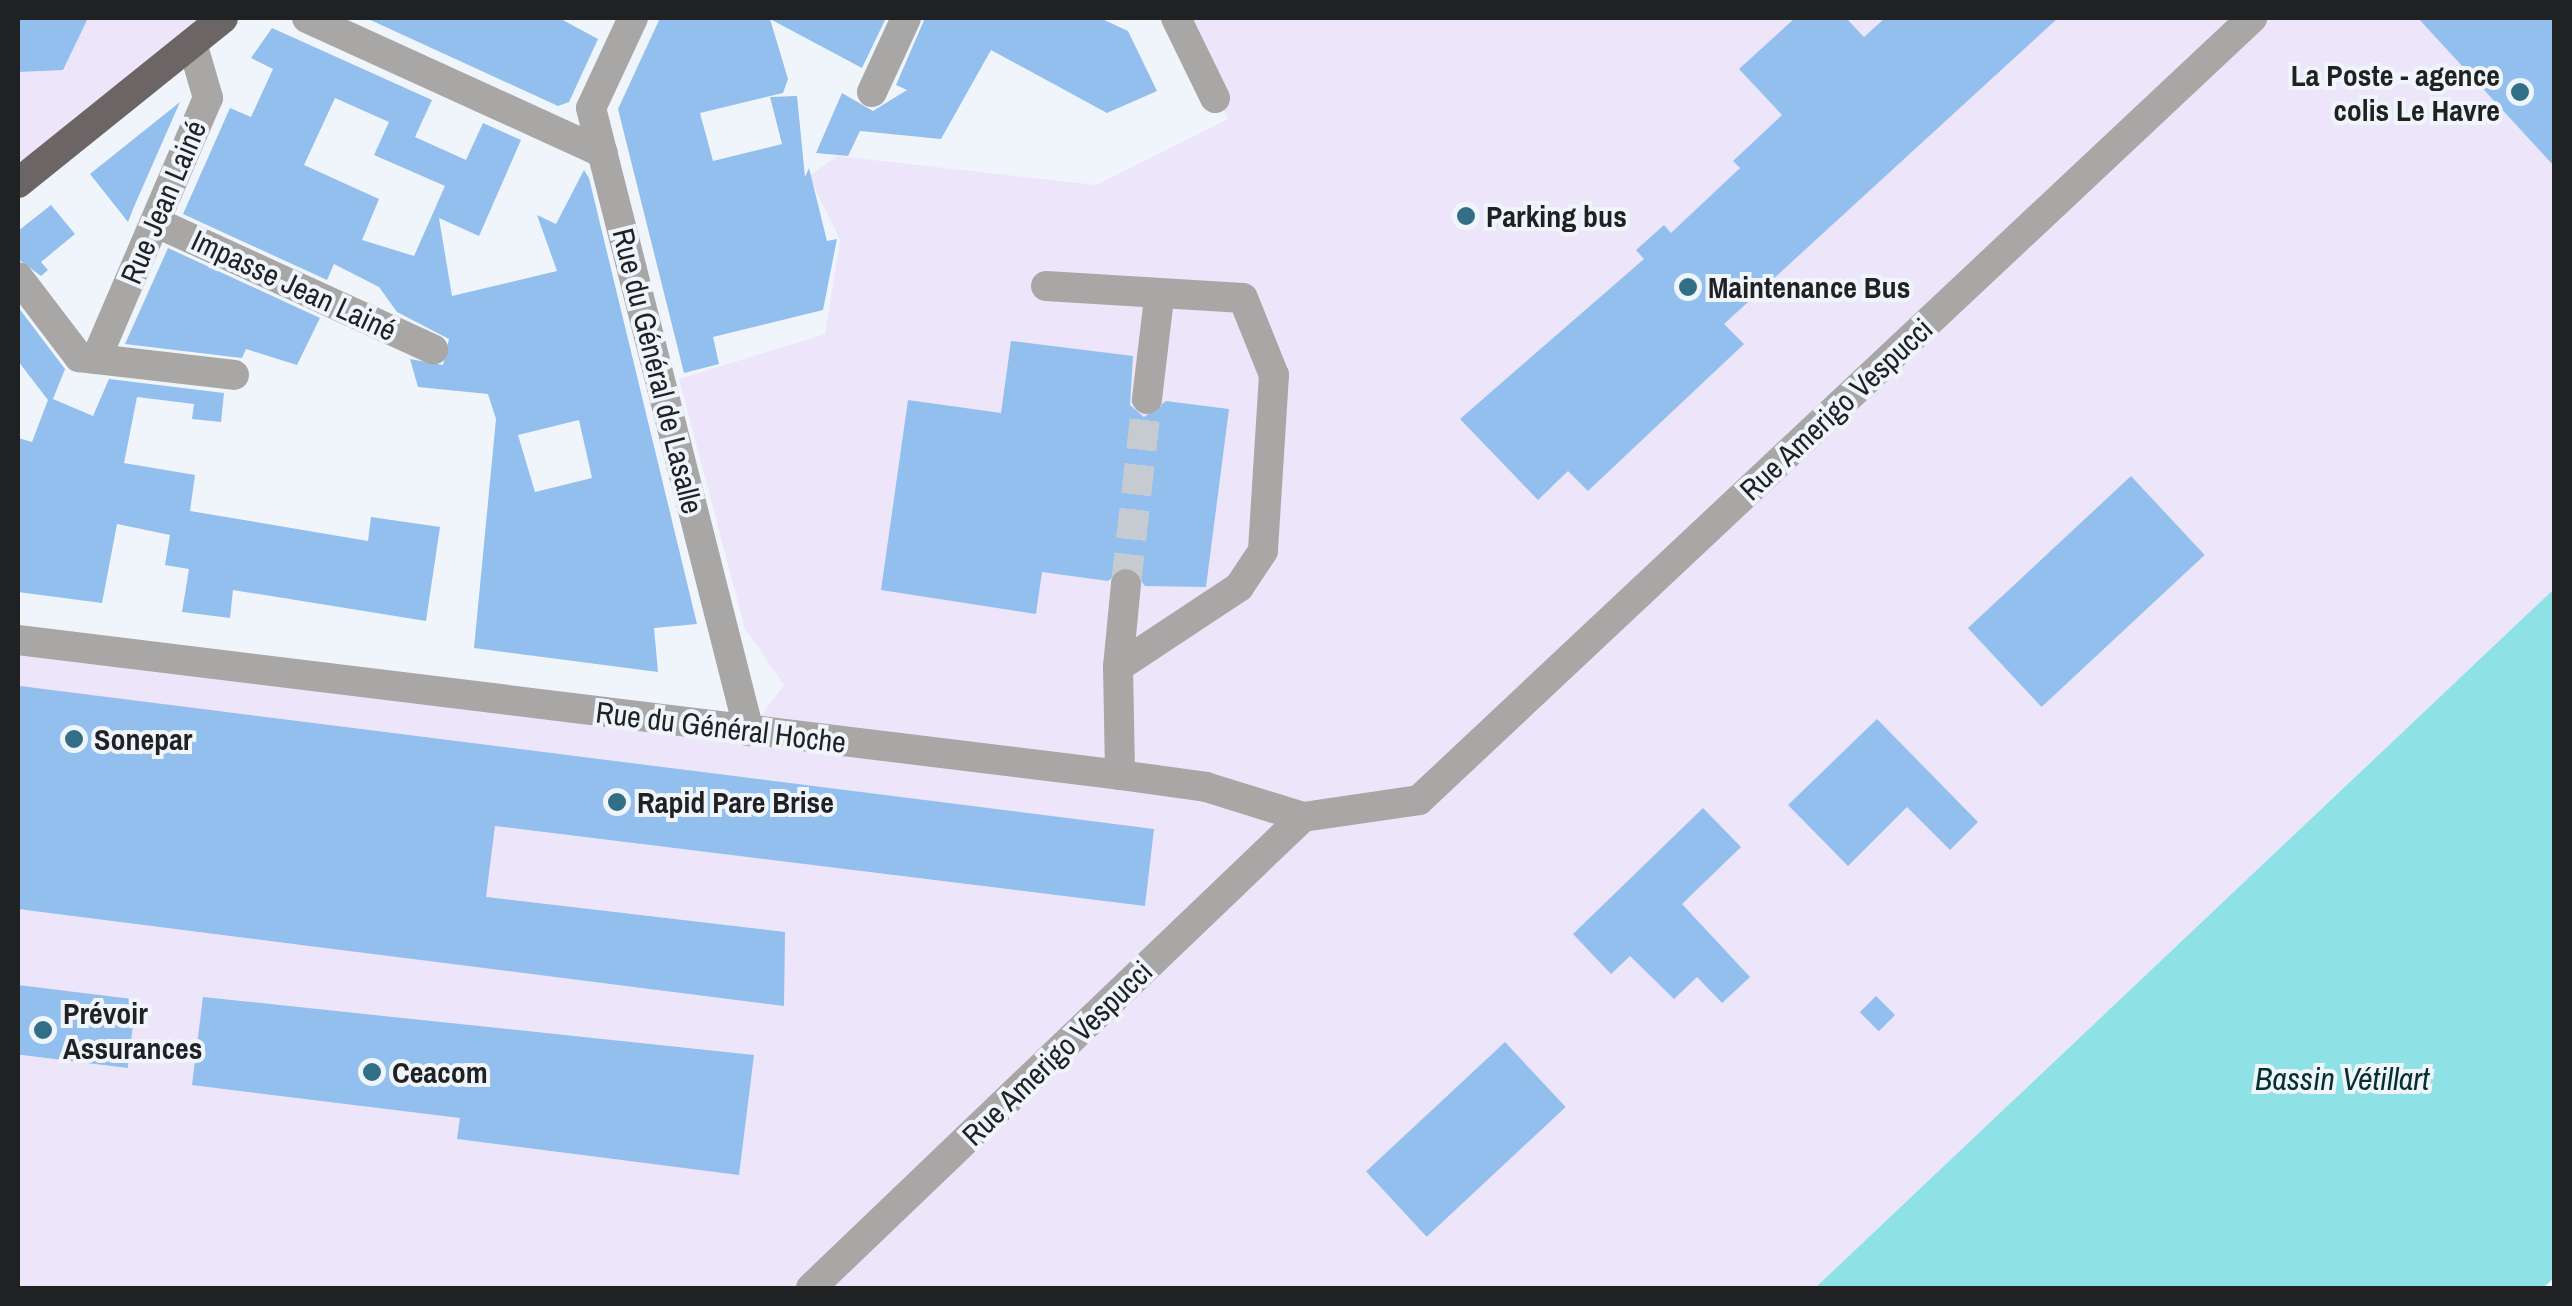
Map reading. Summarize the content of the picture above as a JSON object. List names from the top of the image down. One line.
{"streets":{"street":["Rue Jean Lainé","Impasse Jean Lainé","Rue du Général de Lasalle","Rue Amerigo Vespucci","Rue du Général Hoche"]},"crossings":[["Rue Jean Lainé","Impasse Jean Lainé"],["Rue du Général de Lasalle","Rue du Général Hoche"],["Rue Amerigo Vespucci","Rue du Général Hoche"]],"water":["Bassin Vétillart"],"places":["La Poste - agence colis Le Havre","Parking bus","Maintenance Bus","Sonepar","Rapid Pare Brise","Prévoir Assurances","Ceacom"]}
